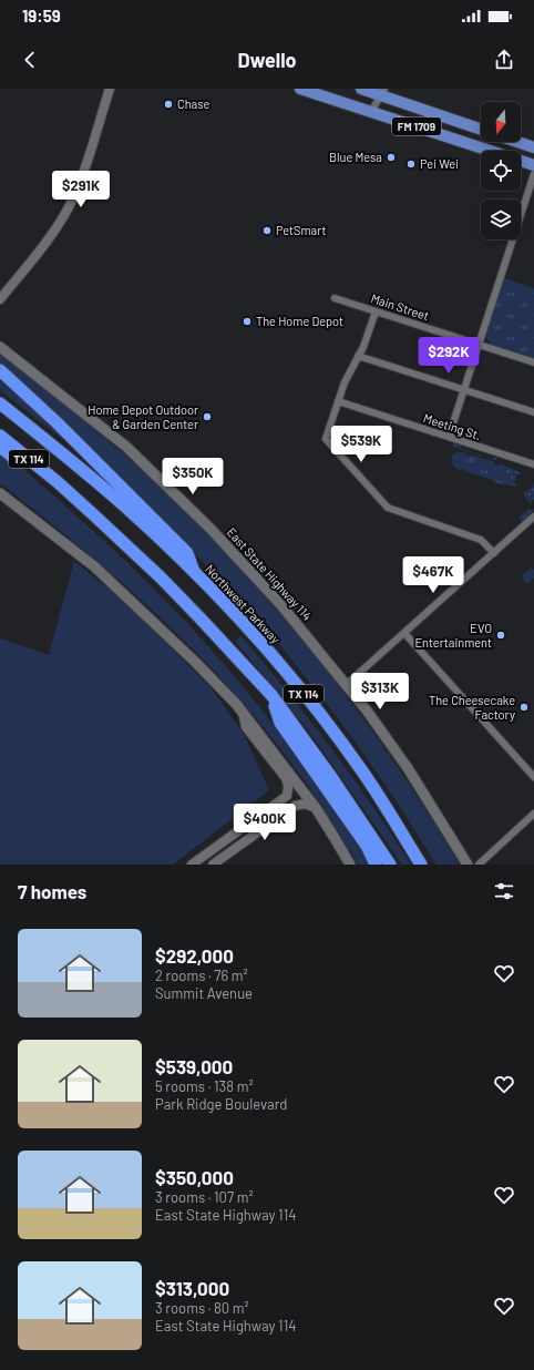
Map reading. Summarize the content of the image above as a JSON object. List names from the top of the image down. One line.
{"streets":{"highway":["TX 114","Northwest Parkway"],"main road":["FM 1709","East State Highway 114"],"street":["Main Street","Meeting St."]},"places":["Chase","Blue Mesa","Pei Wei","PetSmart","The Home Depot","Home Depot Outdoor & Garden Center","EVO Entertainment","The Cheesecake Factory"],"north":"bottom","page":{"status":"19:59","header":"Dwello","price":["$291K","$292K","$539K","$350K","$467K","$313K","$400K"],"heading":"7 homes","list":[{"name":"$292,000","note":"2 rooms · 76 m² · Summit Avenue"},{"name":"$539,000","note":"5 rooms · 138 m² · Park Ridge Boulevard"},{"name":"$350,000","note":"3 rooms · 107 m² · East State Highway 114"},{"name":"$313,000","note":"3 rooms · 80 m² · East State Highway 114"}]}}
